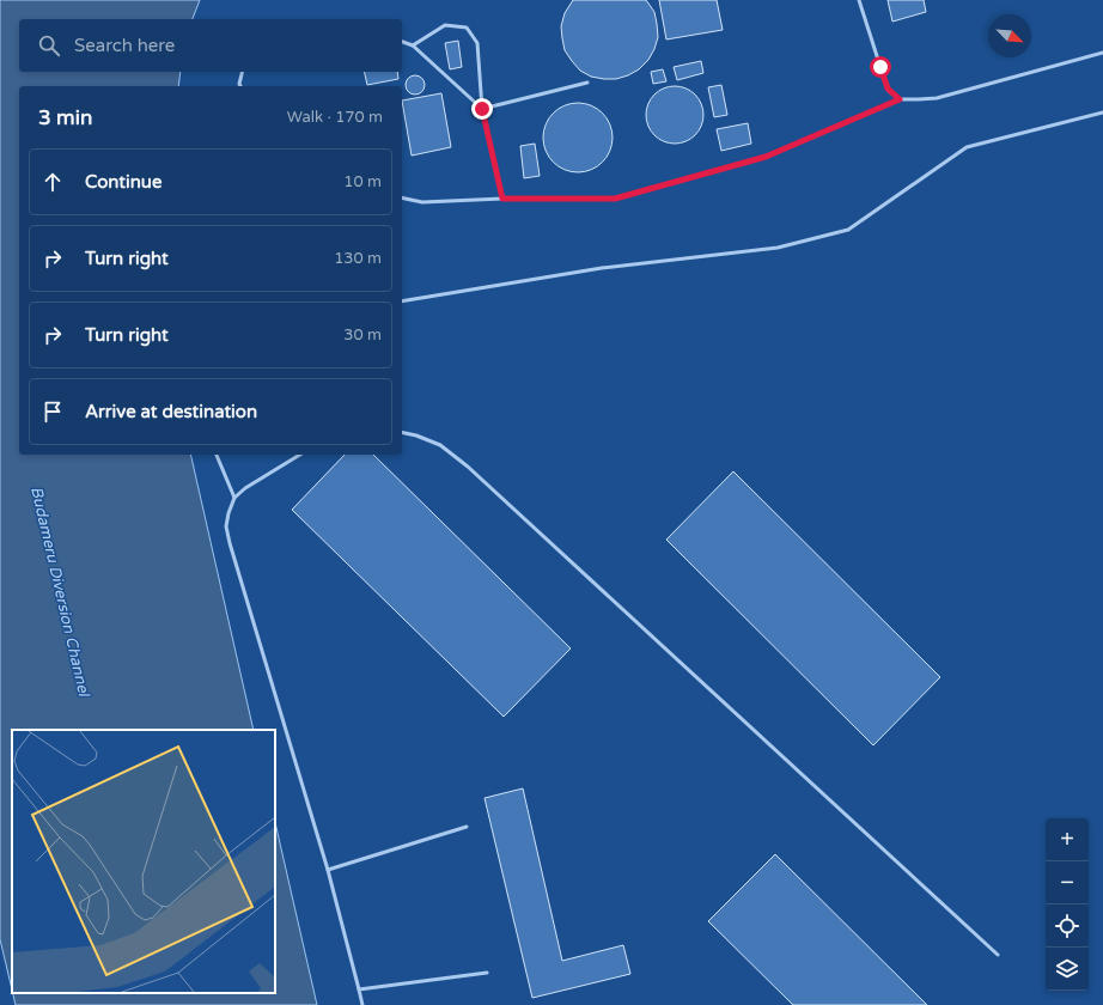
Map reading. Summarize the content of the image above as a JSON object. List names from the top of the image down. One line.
{"water":["Budameru Diversion Channel"],"north":"bottom right","page":{"search":"Search here","heading":["3 min","Walk · 170 m"],"list":[["Continue","10 m"],["Turn right","130 m"],["Turn right","30 m"],"Arrive at destination"],"map_buttons":["+","−"]}}
